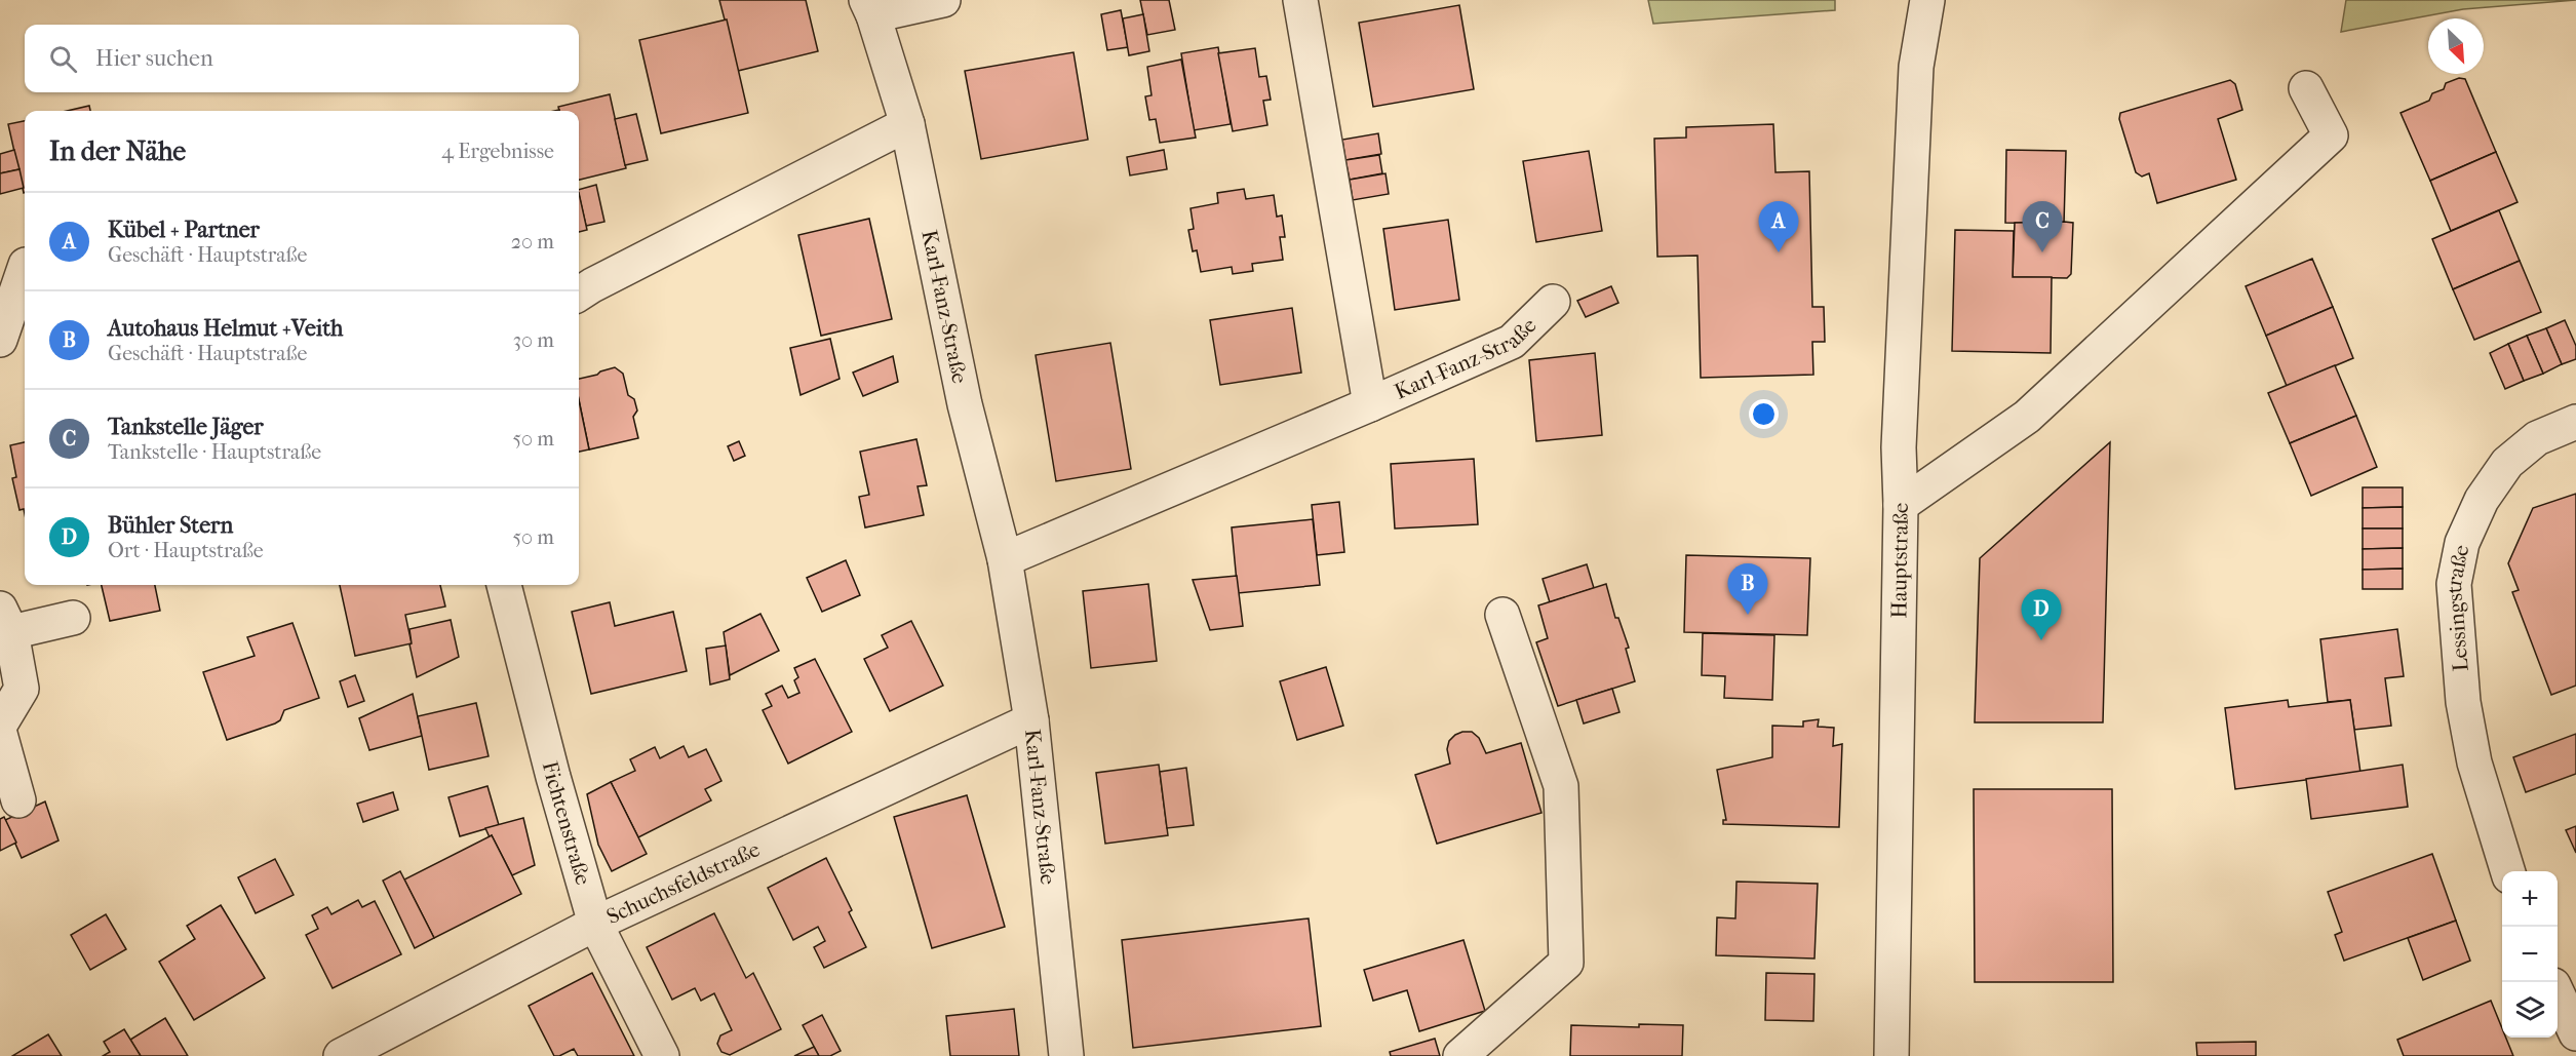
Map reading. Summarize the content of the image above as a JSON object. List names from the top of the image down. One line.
{"streets":{"street":["Karl-Fanz-Straße","Hauptstraße","Lessingstraße","Fichtenstraße","Schuchsfeldstraße"]},"crossings":[["Karl-Fanz-Straße","Schuchsfeldstraße"],["Fichtenstraße","Schuchsfeldstraße"]],"north":"bottom right","page":{"search":"Hier suchen","heading":["In der Nähe","4 Ergebnisse"],"list":[{"mark":"A","name":"Kübel + Partner","note":"Geschäft · Hauptstraße","value":"20 m"},{"mark":"B","name":"Autohaus Helmut +Veith","note":"Geschäft · Hauptstraße","value":"30 m"},{"mark":"C","name":"Tankstelle Jäger","note":"Tankstelle · Hauptstraße","value":"50 m"},{"mark":"D","name":"Bühler Stern","note":"Ort · Hauptstraße","value":"50 m"}],"pins":["A","C","B","D"],"map_buttons":["+","−"]}}
